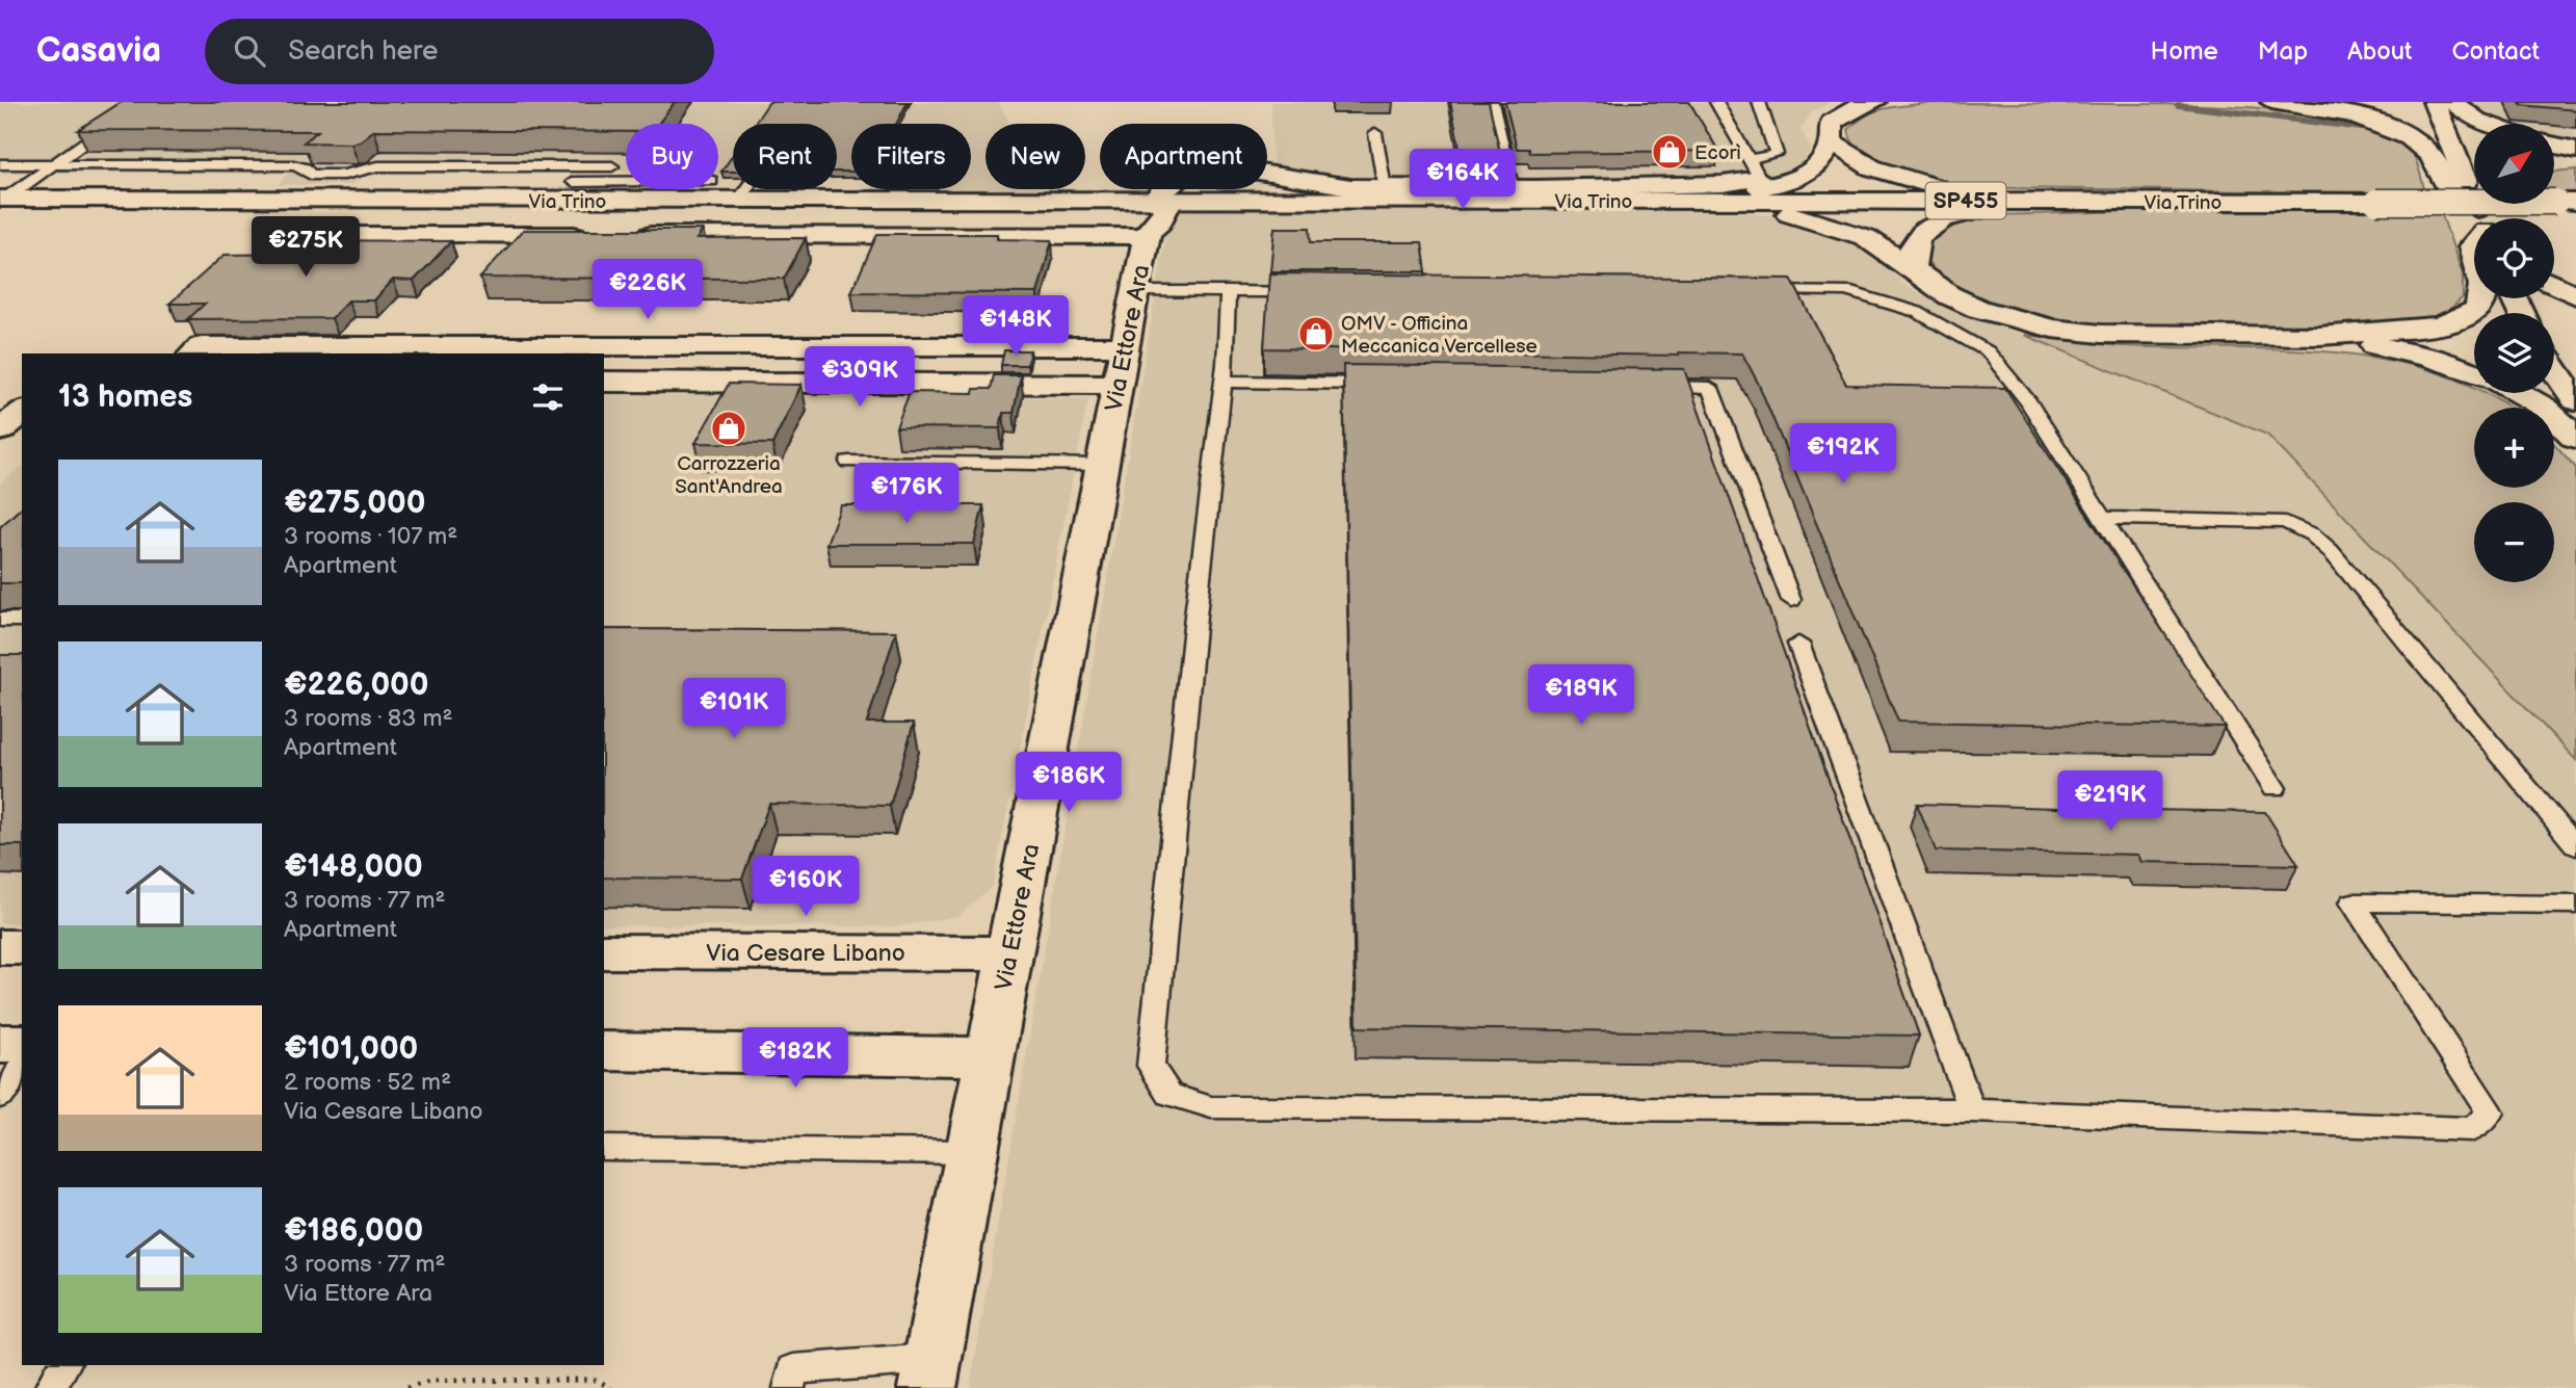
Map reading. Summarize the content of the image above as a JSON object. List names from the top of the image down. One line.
{"streets":{"main road":["Via Trino","SP455","Via Ettore Ara","Via Cesare Libano"]},"crossings":[["Via Trino","Via Ettore Ara"],["Via Ettore Ara","Via Cesare Libano"]],"places":{"shop":["Ecorì","OMV - Officina Meccanica Vercellese","Carrozzeria Sant'Andrea"]},"north":"top right","page":{"header":"Casavia","search":"Search here","nav":["Home","Map","About","Contact"],"map_buttons":["+","−"],"chip":["Buy","Rent","Filters","New","Apartment"],"price":["€164K","€275K","€226K","€148K","€309K","€192K","€176K","€189K","€101K","€186K","€219K","€160K","€182K"],"heading":"13 homes","list":[{"name":"€275,000","note":"3 rooms · 107 m² · Apartment"},{"name":"€226,000","note":"3 rooms · 83 m² · Apartment"},{"name":"€148,000","note":"3 rooms · 77 m² · Apartment"},{"name":"€101,000","note":"2 rooms · 52 m² · Via Cesare Libano"},{"name":"€186,000","note":"3 rooms · 77 m² · Via Ettore Ara"}]}}
